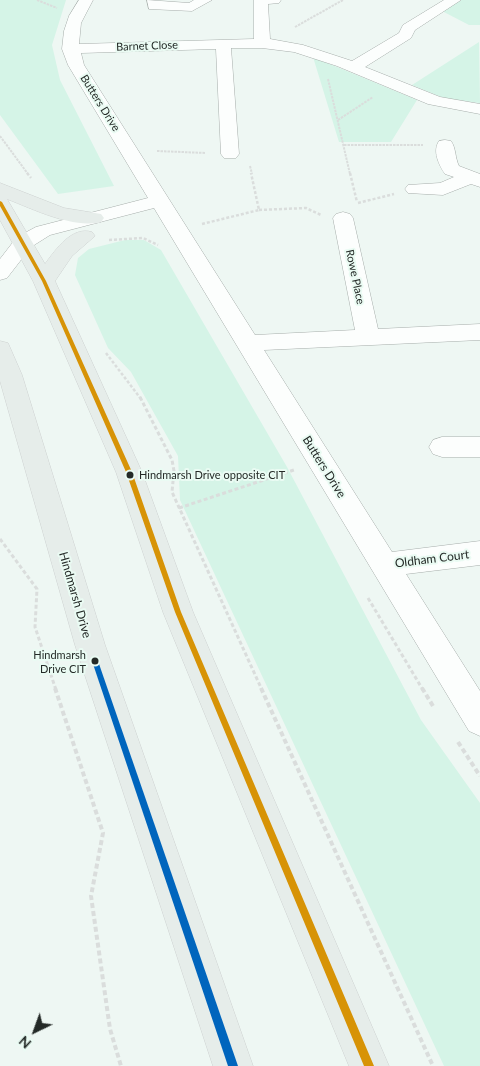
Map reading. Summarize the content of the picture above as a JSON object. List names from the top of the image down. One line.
{"streets":{"main road":["Hindmarsh Drive"],"street":["Barnet Close","Butters Drive","Rowe Place","Oldham Court"]},"crossings":[["Barnet Close","Butters Drive"],["Butters Drive","Oldham Court"]],"places":["Hindmarsh Drive opposite CIT","Hindmarsh Drive CIT"],"north":"bottom left"}
